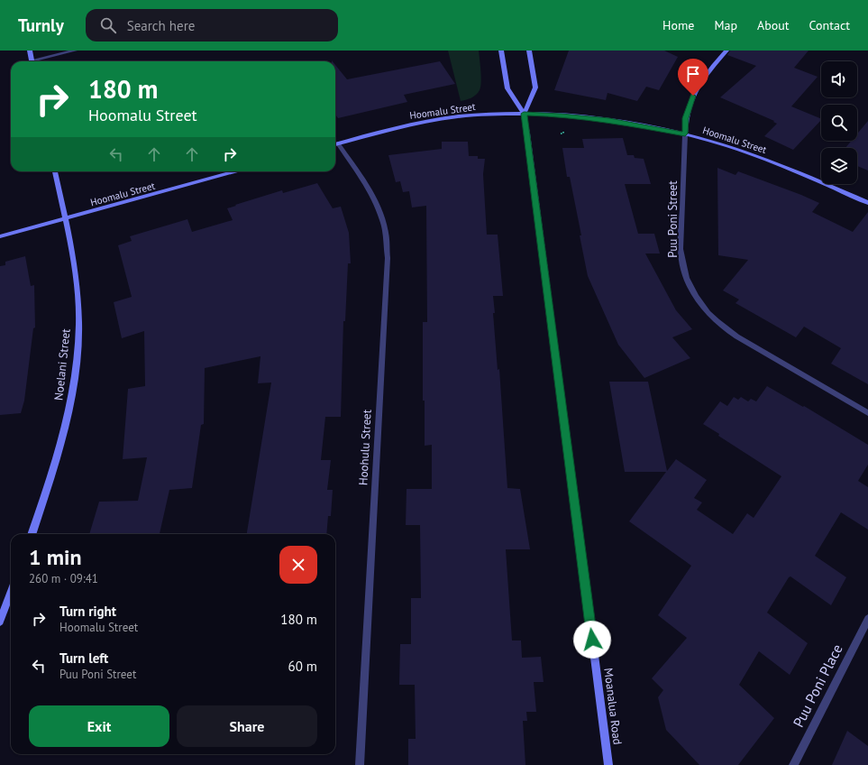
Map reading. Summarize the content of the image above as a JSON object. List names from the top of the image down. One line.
{"streets":{"street":["Hoomalu Street","Puu Poni Street","Noelani Street","Hoohulu Street","Puu Poni Place","Moanalua Road"]},"crossings":[["Hoomalu Street","Puu Poni Street"],["Hoomalu Street","Noelani Street"],["Hoomalu Street","Moanalua Road"]],"page":{"header":"Turnly","search":"Search here","nav":["Home","Map","About","Contact"],"turn":["180 m","Hoomalu Street"],"heading":["1 min","260 m · 09:41"],"list":[{"name":"Turn right","note":"Hoomalu Street","value":"180 m"},{"name":"Turn left","note":"Puu Poni Street","value":"60 m"}],"buttons":["Exit","Share"]}}
